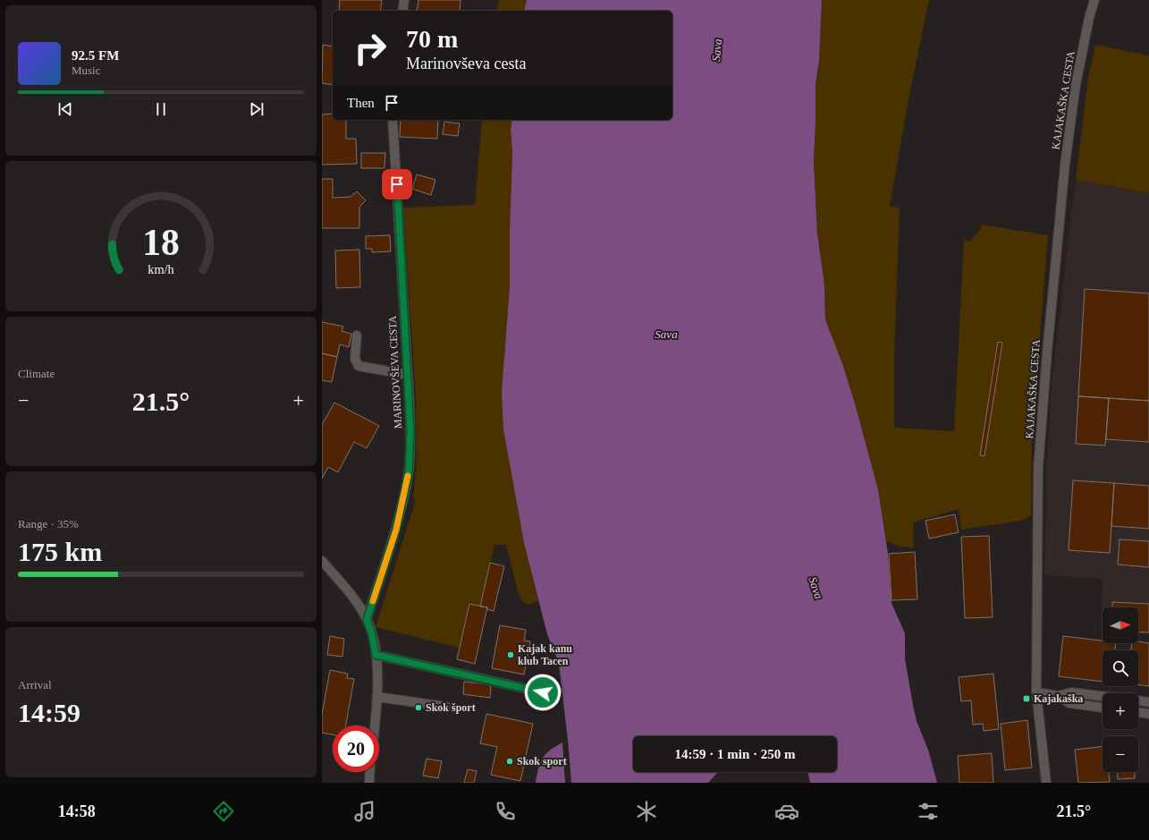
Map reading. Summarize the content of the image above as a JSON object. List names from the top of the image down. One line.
{"streets":{"street":["KAJAKAŠKA CESTA","MARINOVŠEVA CESTA"]},"water":["Sava"],"places":{"other":["Kajak kanu klub Tacen","Skok šport","Skok sport"],"transit":["Kajakaška"]},"north":"right","page":{"turn":["70 m","Marinovševa cesta"],"song":["92.5 FM","Music"],"then":"Then","tile":["Climate",["Range · 35%","175 km"],["Arrival","14:59"]],"heat":["−","21.5°","+"],"map_buttons":["+","−"],"limit":"20","trip":"14:59 · 1 min · 250 m","tabs":["14:58","21.5°"],"gauge":["18","km/h"]}}
